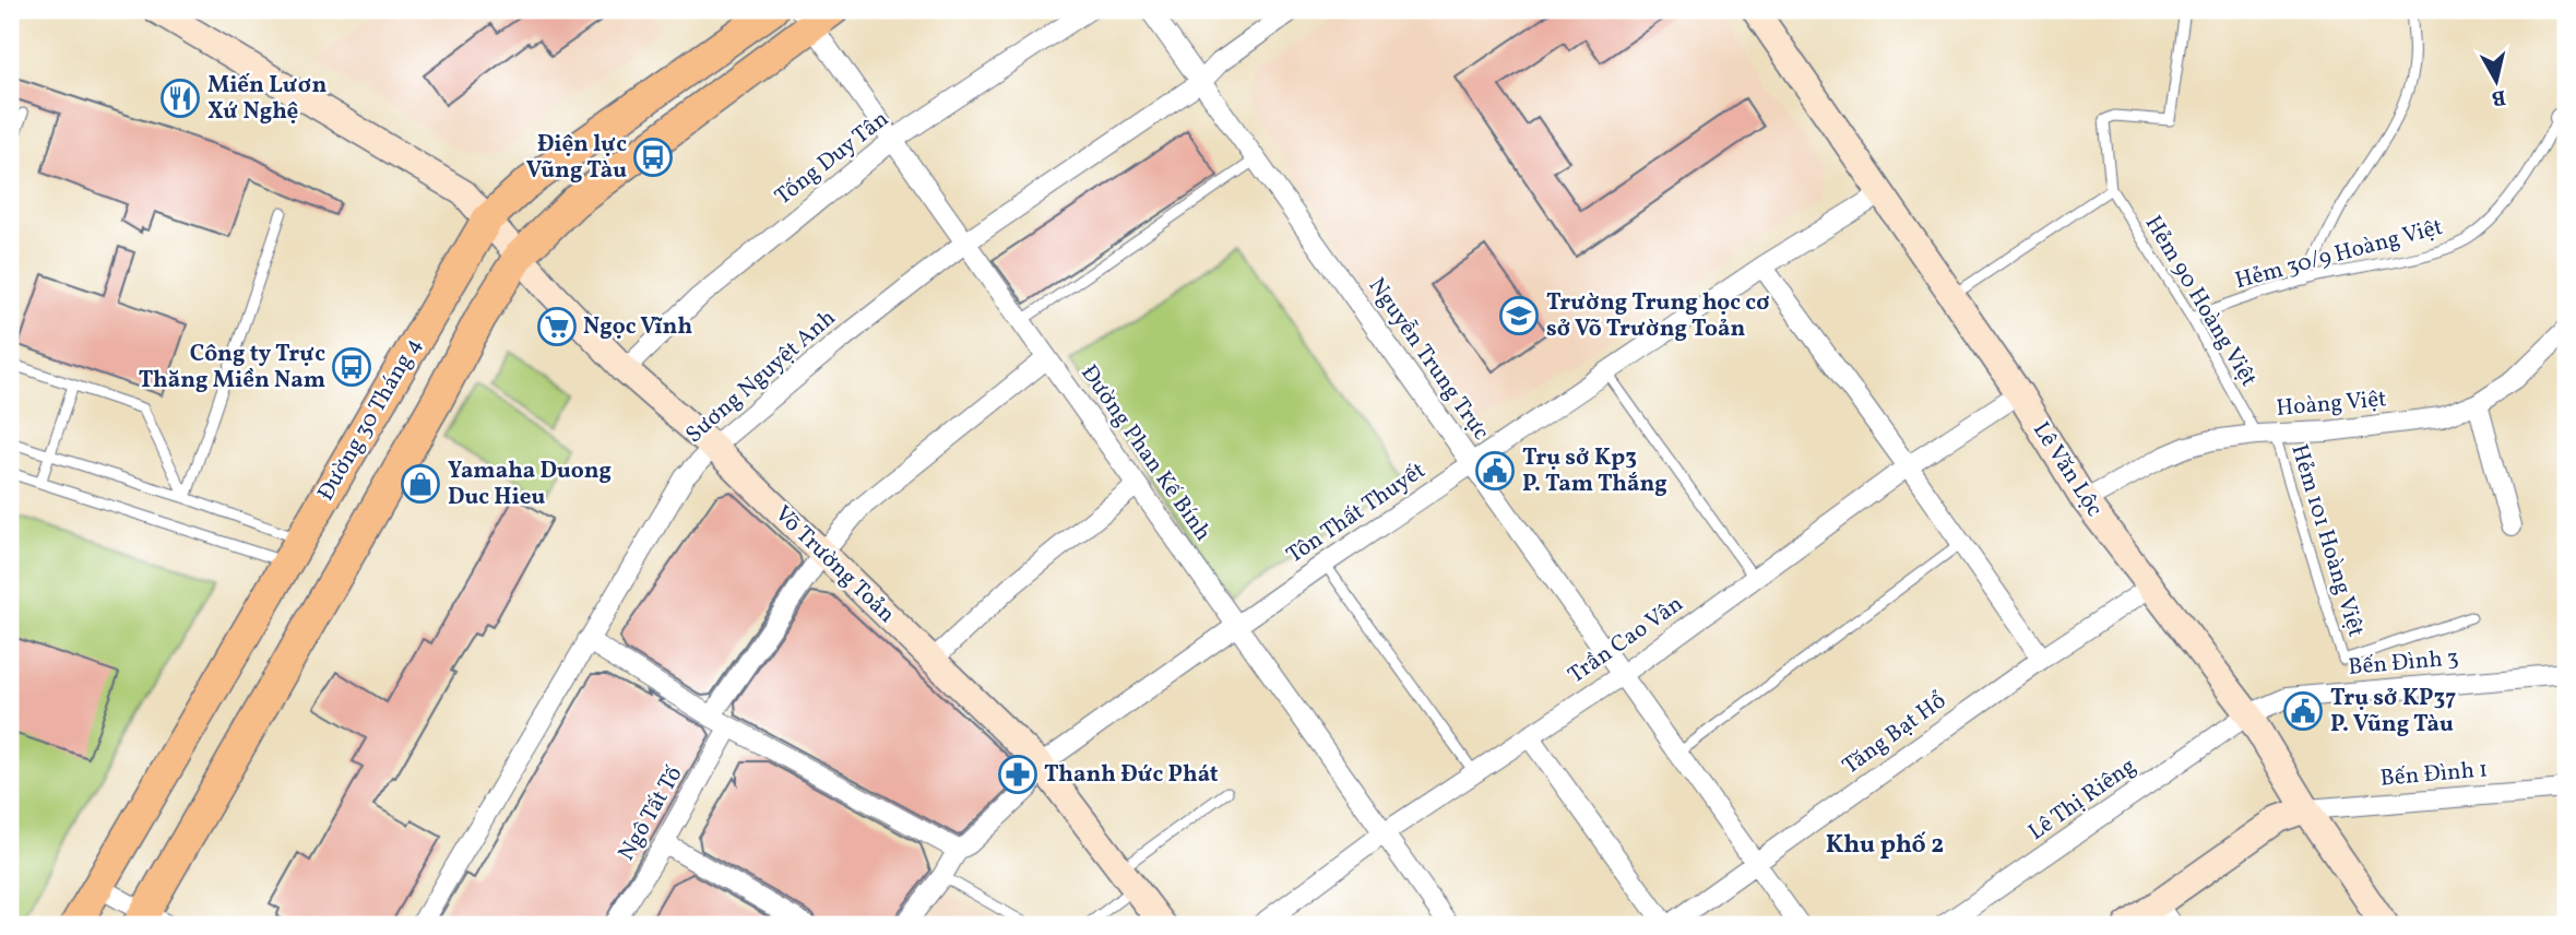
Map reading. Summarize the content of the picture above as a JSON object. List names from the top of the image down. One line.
{"streets":{"main road":["Đường 30 Tháng 4"],"street":["Tống Duy Tân","Nguyễn Trung Trực","Sương Nguyệt Anh","Hoàng Việt","Đường Phan Kế Bính","Lê Văn Lộc","Tôn Thất Thuyết","Võ Trường Toản","Trần Cao Vân","Bến Đình 3","Tăng Bạt Hổ","Bến Đình 1","Lê Thị Riêng","Ngô Tất Tố"],"lane":["Hẻm 30/9 Hoàng Việt","Hẻm 90 Hoàng Việt","Hẻm 101 Hoàng Việt"]},"crossings":[["Tống Duy Tân","Đường Phan Kế Bính"],["Tống Duy Tân","Võ Trường Toản"],["Hẻm 30/9 Hoàng Việt","Hẻm 90 Hoàng Việt"],["Hẻm 90 Hoàng Việt","Hoàng Việt"],["Hẻm 90 Hoàng Việt","Hẻm 101 Hoàng Việt"],["Nguyễn Trung Trực","Sương Nguyệt Anh"],["Nguyễn Trung Trực","Tôn Thất Thuyết"],["Nguyễn Trung Trực","Trần Cao Vân"],["Nguyễn Trung Trực","Tăng Bạt Hổ"],["Sương Nguyệt Anh","Đường Phan Kế Bính"],["Sương Nguyệt Anh","Võ Trường Toản"],["Hoàng Việt","Lê Văn Lộc"],["Hoàng Việt","Hẻm 101 Hoàng Việt"],["Đường 30 Tháng 4","Đường Phan Kế Bính"],["Đường 30 Tháng 4","Võ Trường Toản"],["Đường Phan Kế Bính","Tôn Thất Thuyết"],["Đường Phan Kế Bính","Trần Cao Vân"],["Lê Văn Lộc","Tôn Thất Thuyết"],["Lê Văn Lộc","Trần Cao Vân"],["Lê Văn Lộc","Bến Đình 3"],["Lê Văn Lộc","Tăng Bạt Hổ"],["Lê Văn Lộc","Bến Đình 1"],["Lê Văn Lộc","Lê Thị Riêng"],["Tôn Thất Thuyết","Võ Trường Toản"],["Bến Đình 3","Lê Thị Riêng"]],"districts":["Khu phố 2"],"places":{"restaurant":["Miến Lươn Xứ Nghệ"],"bus stop":["Điện lực Vũng Tàu","Công ty Trực Thăng Miền Nam"],"school or university":["Trường Trung học cơ sở Võ Trường Toản"],"supermarket":["Ngọc Vĩnh"],"public building":["Trụ sở Kp3 P. Tam Thắng","Trụ sở KP37 P. Vũng Tàu"],"shop":["Yamaha Duong Duc Hieu"],"pharmacy":["Thanh Đức Phát"]},"north":"bottom"}
